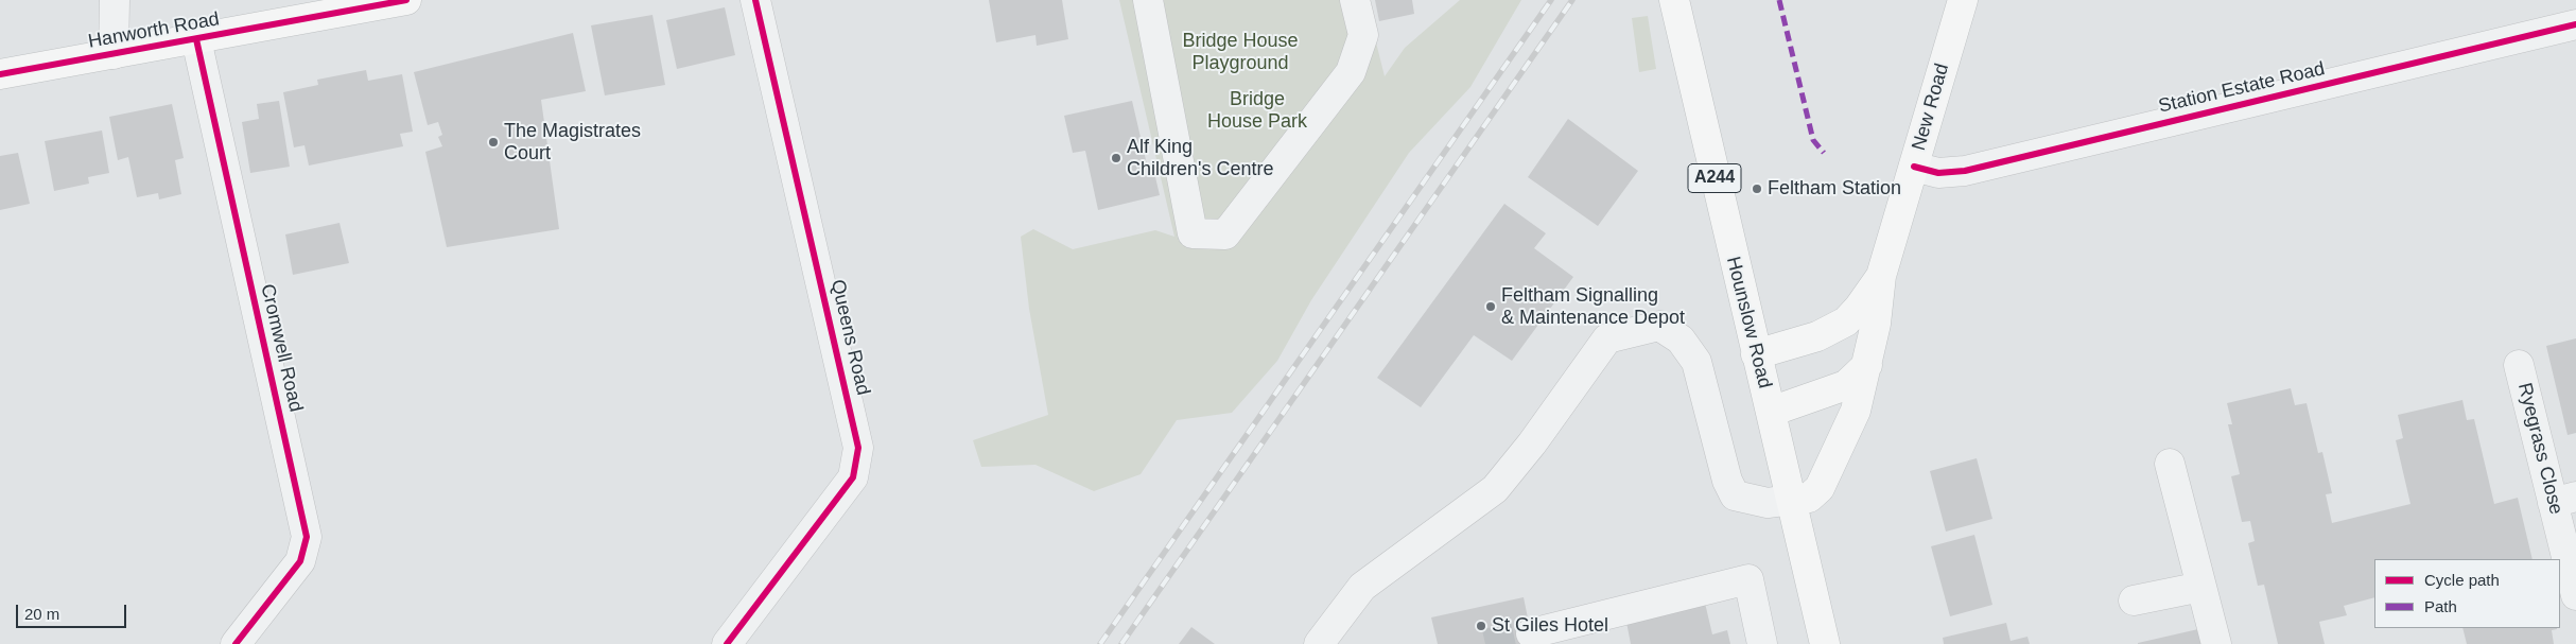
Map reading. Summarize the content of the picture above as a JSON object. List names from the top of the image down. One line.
{"streets":{"main road":["Hanworth Road","New Road","A244","Hounslow Road"],"street":["Station Estate Road","Queens Road","Cromwell Road","Ryegrass Close"]},"crossings":[["Hanworth Road","Cromwell Road"],["Station Estate Road","New Road"]],"parks":["Bridge House Playground","Bridge House Park"],"places":["The Magistrates Court","Alf King Children's Centre","Feltham Station","Feltham Signalling & Maintenance Depot","St Giles Hotel"],"legend":["Cycle path","Path"],"scale_bar":"20 m"}
